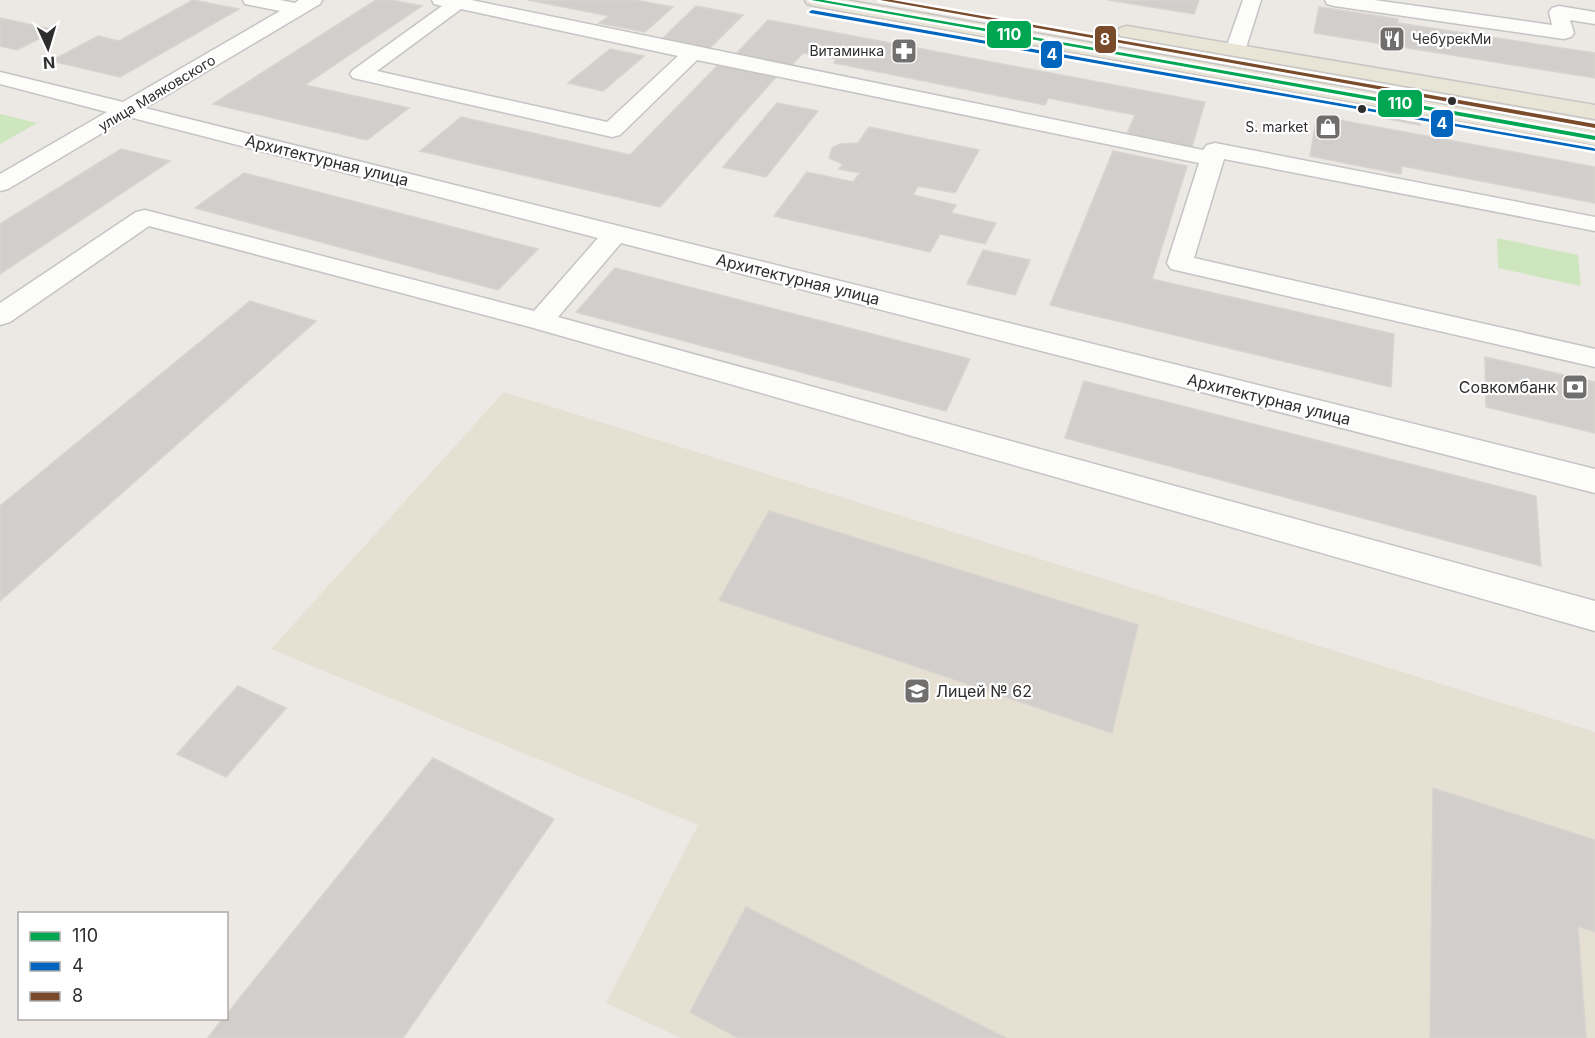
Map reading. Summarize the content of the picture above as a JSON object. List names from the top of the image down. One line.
{"streets":{"street":["улица Маяковского","Архитектурная улица"]},"crossings":[["улица Маяковского","Архитектурная улица"]],"places":{"restaurant":["ЧебурекМи"],"pharmacy":["Витаминка"],"shop":["S. market"],"bank":["Совкомбанк"],"school or university":["Лицей № 62"]},"lines":["transit line 110","transit line 8","transit line 4"],"legend":["110","4","8"],"north":"bottom"}
